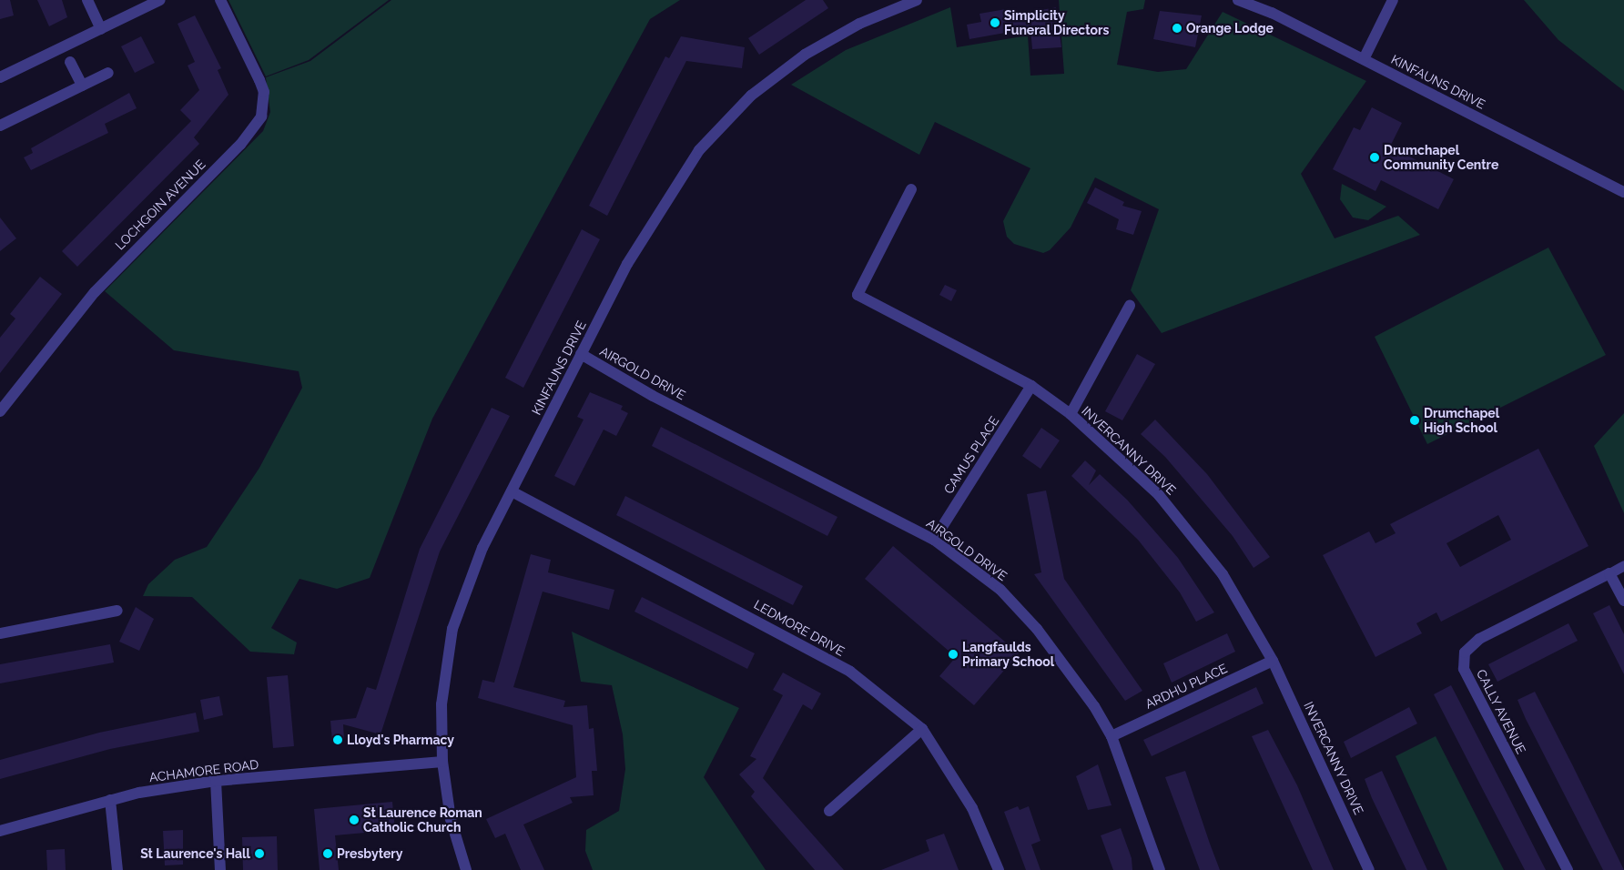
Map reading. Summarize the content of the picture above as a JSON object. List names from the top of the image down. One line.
{"streets":{"street":["KINFAUNS DRIVE","LOCHGOIN AVENUE","AIRGOLD DRIVE","INVERCANNY DRIVE","CAMUS PLACE","LEDMORE DRIVE","ARDHU PLACE","CALLY AVENUE","ACHAMORE ROAD"]},"crossings":[["KINFAUNS DRIVE","AIRGOLD DRIVE"],["KINFAUNS DRIVE","LEDMORE DRIVE"],["KINFAUNS DRIVE","ACHAMORE ROAD"],["AIRGOLD DRIVE","CAMUS PLACE"],["AIRGOLD DRIVE","ARDHU PLACE"],["INVERCANNY DRIVE","CAMUS PLACE"],["INVERCANNY DRIVE","ARDHU PLACE"]],"places":["Simplicity Funeral Directors","Orange Lodge","Drumchapel Community Centre","Drumchapel High School","Langfaulds Primary School","Lloyd's Pharmacy","St Laurence Roman Catholic Church","St Laurence's Hall","Presbytery"]}
